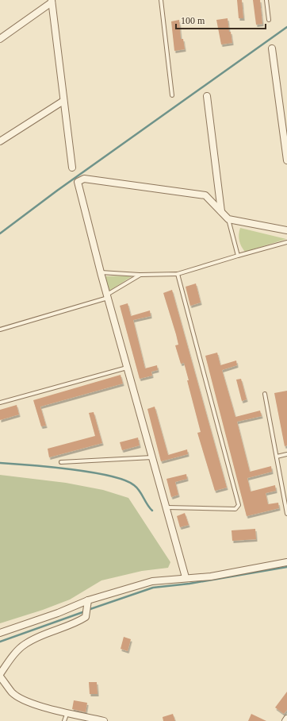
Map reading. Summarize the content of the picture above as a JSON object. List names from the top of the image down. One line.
{"scale_bar":"100 m"}
